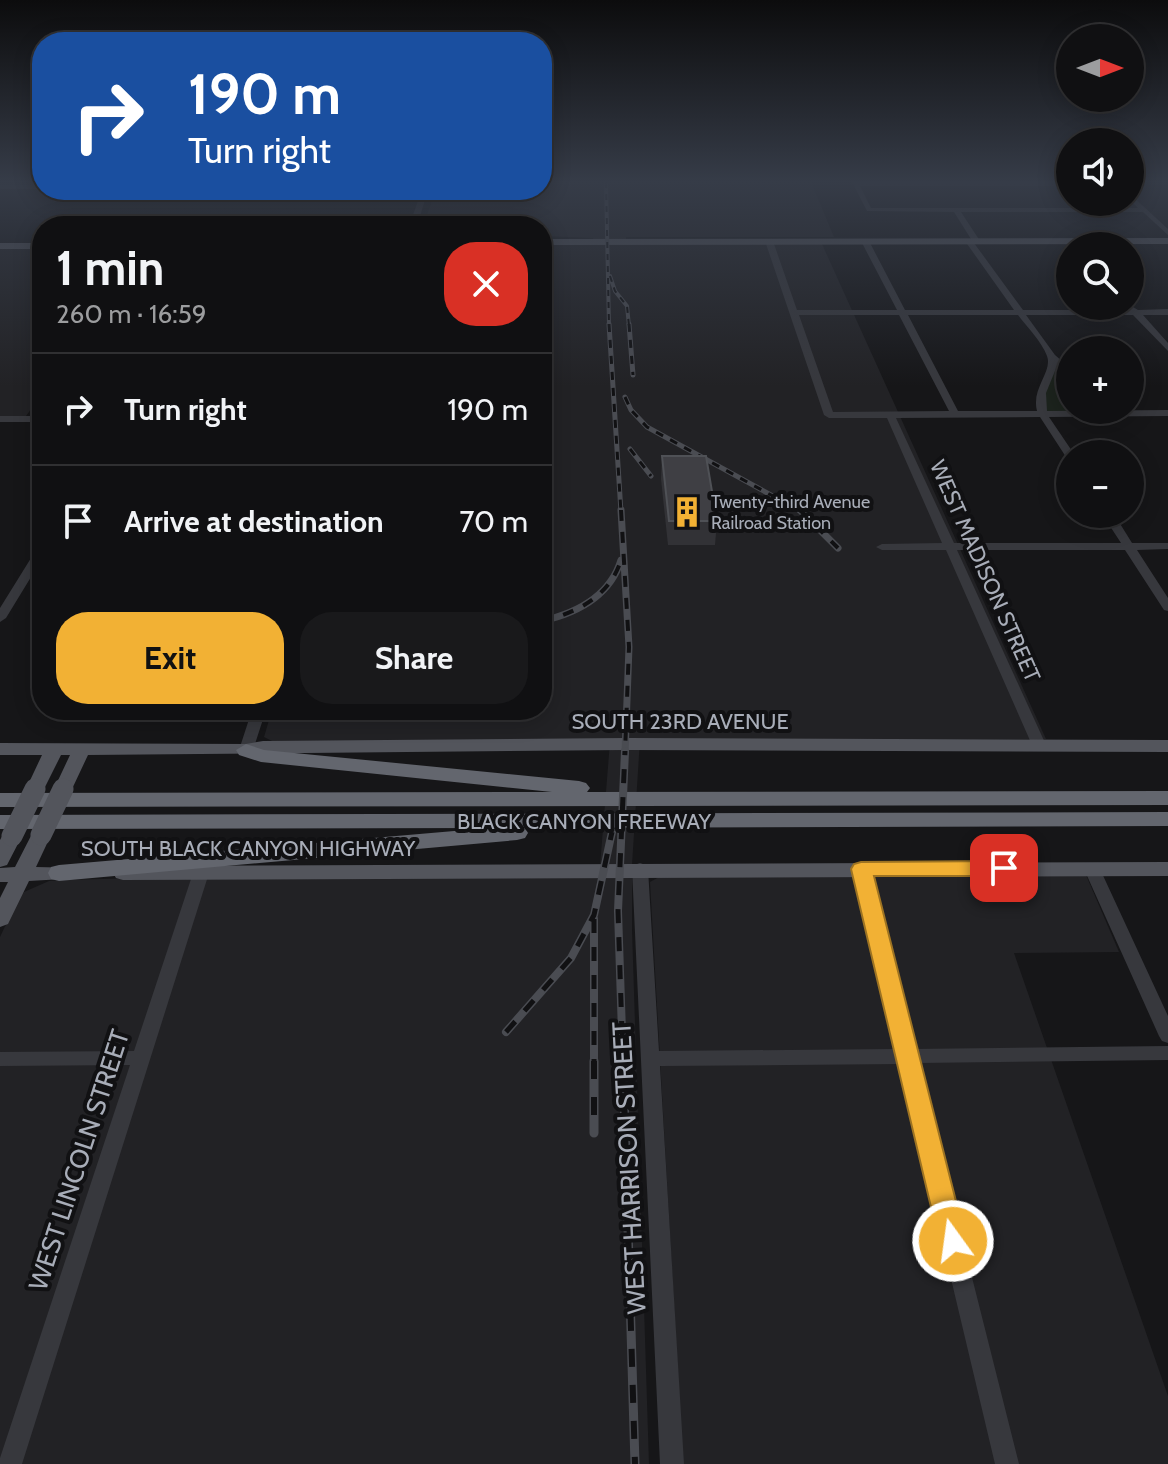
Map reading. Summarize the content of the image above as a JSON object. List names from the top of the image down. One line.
{"streets":{"highway":["BLACK CANYON FREEWAY"],"main road":["SOUTH 23RD AVENUE","SOUTH BLACK CANYON HIGHWAY"],"street":["WEST MADISON STREET","WEST LINCOLN STREET","WEST HARRISON STREET"]},"crossings":[["WEST MADISON STREET","SOUTH 23RD AVENUE"],["SOUTH BLACK CANYON HIGHWAY","WEST LINCOLN STREET"],["SOUTH BLACK CANYON HIGHWAY","WEST HARRISON STREET"]],"places":{"building":["Twenty-third Avenue Railroad Station"]},"north":"right","page":{"map_buttons":["+","−"],"turn":["190 m","Turn right"],"heading":["1 min","260 m · 16:59"],"list":[{"name":"Turn right","value":"190 m"},{"name":"Arrive at destination","value":"70 m"}],"buttons":["Exit","Share"]}}
